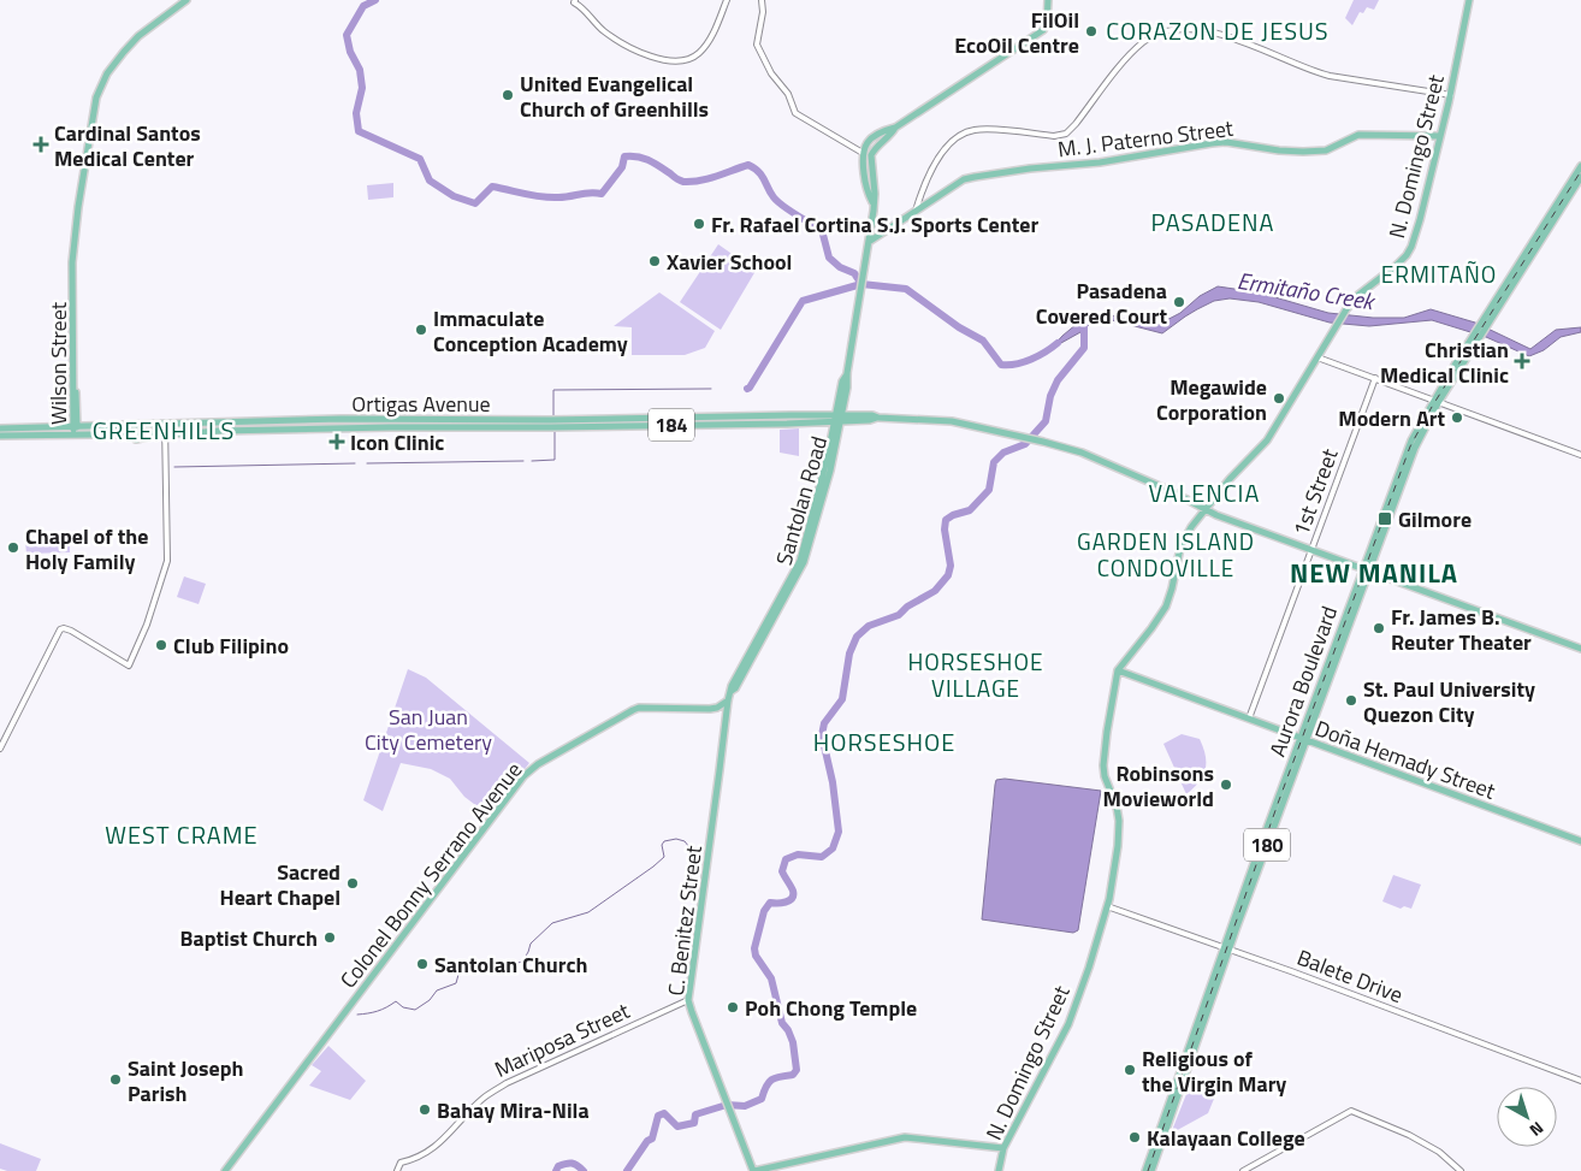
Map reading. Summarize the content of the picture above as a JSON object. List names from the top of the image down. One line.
{"streets":{"main road":["M. J. Paterno Street","N. Domingo Street","Wilson Street","Ortigas Avenue","184","Santolan Road","Aurora Boulevard","Doña Hemady Street","180","Colonel Bonny Serrano Avenue","C. Benitez Street"],"street":["1st Street","Balete Drive","Mariposa Street"]},"crossings":[["M. J. Paterno Street","N. Domingo Street"],["M. J. Paterno Street","Santolan Road"],["N. Domingo Street","184"],["N. Domingo Street","Doña Hemady Street"],["N. Domingo Street","Balete Drive"],["Wilson Street","Ortigas Avenue"],["Ortigas Avenue","184"],["Ortigas Avenue","Santolan Road"],["184","1st Street"],["184","Santolan Road"],["184","Aurora Boulevard"],["1st Street","Doña Hemady Street"],["Santolan Road","Colonel Bonny Serrano Avenue"],["Santolan Road","C. Benitez Street"],["Aurora Boulevard","Doña Hemady Street"],["Aurora Boulevard","Balete Drive"],["Colonel Bonny Serrano Avenue","C. Benitez Street"],["C. Benitez Street","Mariposa Street"]],"districts":["CORAZON DE JESUS","PASADENA","ERMITAÑO","GREENHILLS","VALENCIA","GARDEN ISLAND CONDOVILLE","NEW MANILA","HORSESHOE VILLAGE","HORSESHOE","WEST CRAME"],"water":["Ermitaño Creek"],"parks":["San Juan City Cemetery"],"places":{"other":["FilOil EcoOil Centre","United Evangelical Church of Greenhills","Fr. Rafael Cortina S.J. Sports Center","Xavier School","Pasadena Covered Court","Immaculate Conception Academy","Megawide Corporation","Modern Art","Chapel of the Holy Family","Fr. James B. Reuter Theater","Club Filipino","St. Paul University Quezon City","Robinsons Movieworld","Sacred Heart Chapel","Baptist Church","Santolan Church","Poh Chong Temple","Religious of the Virgin Mary","Saint Joseph Parish","Bahay Mira-Nila","Kalayaan College"],"health":["Cardinal Santos Medical Center","Christian Medical Clinic","Icon Clinic"],"transit":["Gilmore"]},"north":"bottom right"}
